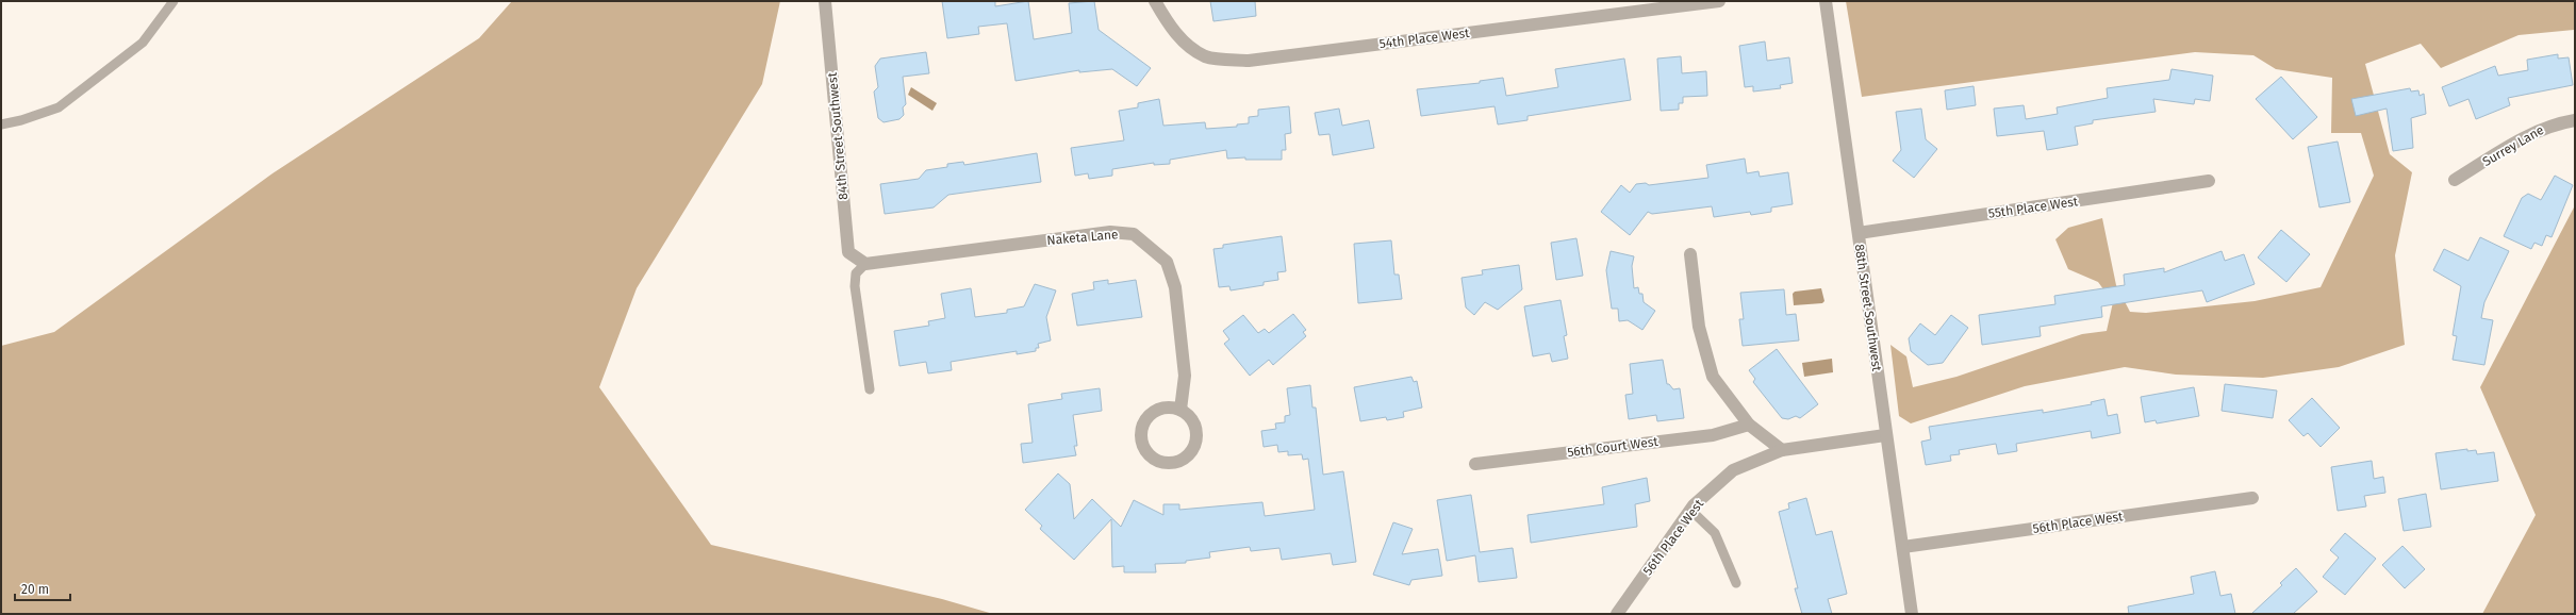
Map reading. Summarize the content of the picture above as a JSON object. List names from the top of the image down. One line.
{"streets":{"street":["54th Place West","84th Street Southwest","Surrey Lane","55th Place West","Naketa Lane","88th Street Southwest","56th Court West","56th Place West"]},"crossings":[["84th Street Southwest","Naketa Lane"],["55th Place West","88th Street Southwest"],["88th Street Southwest","56th Place West"]],"scale_bar":"20 m"}
